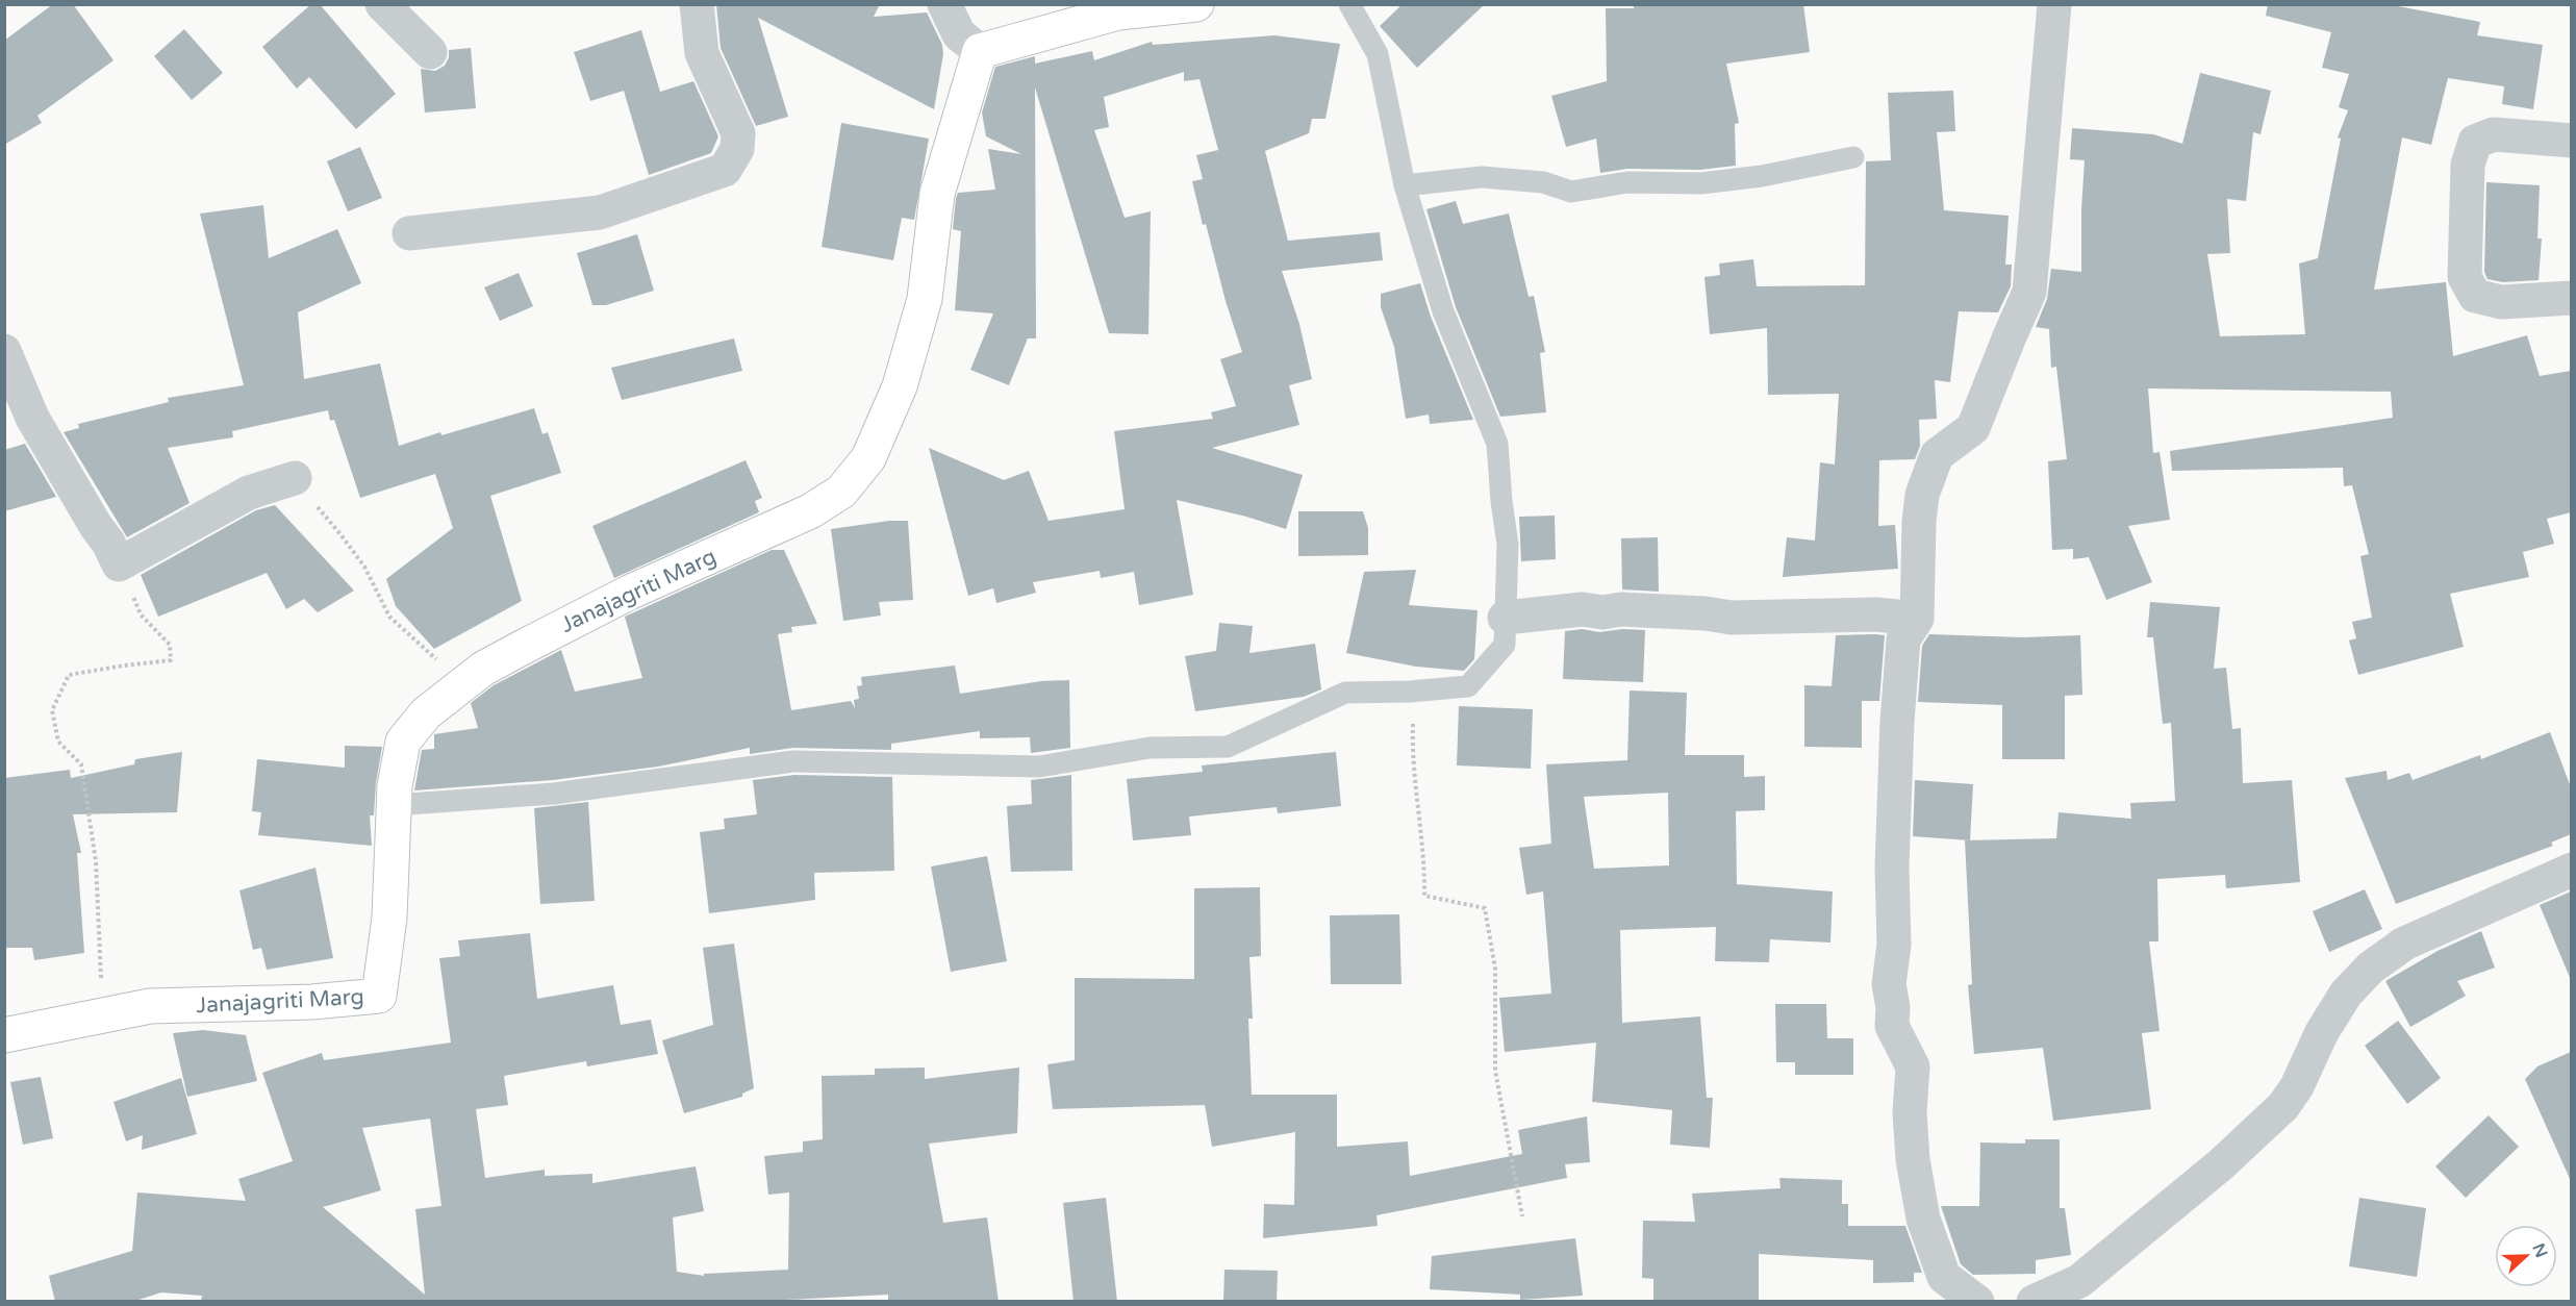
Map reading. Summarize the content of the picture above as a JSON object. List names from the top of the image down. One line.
{"streets":{"street":["Janajagriti Marg"]},"north":"right"}
